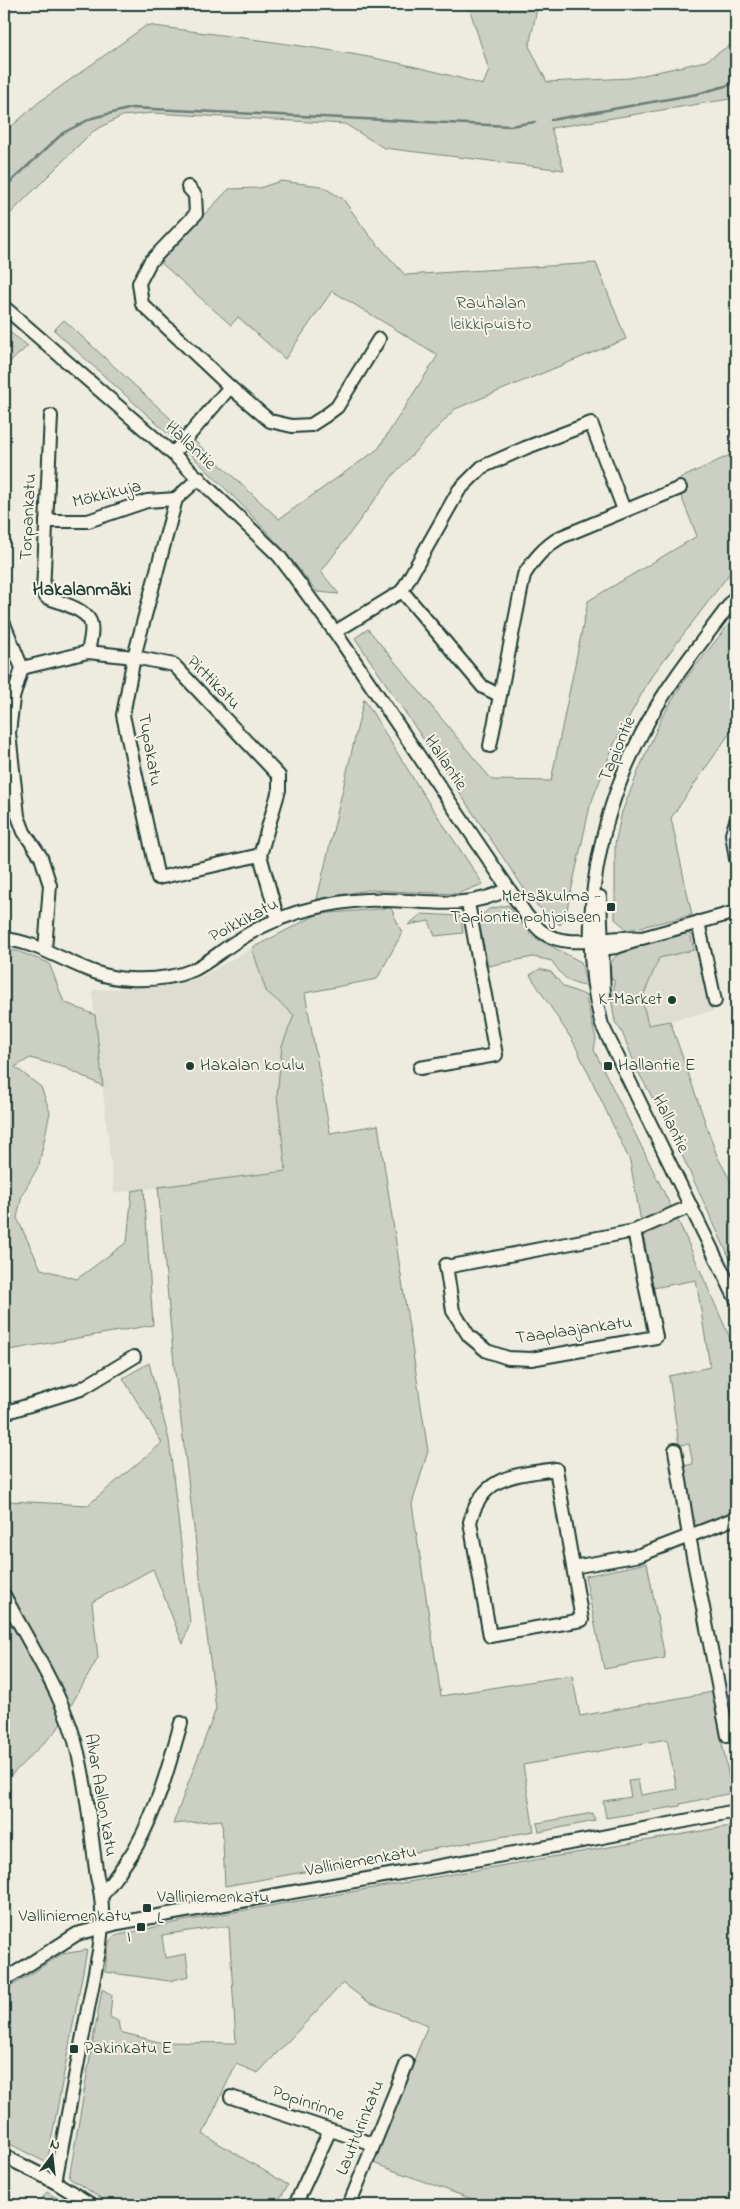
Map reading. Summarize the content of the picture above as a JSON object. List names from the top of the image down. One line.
{"streets":{"street":["Hallantie","Mökkikuja","Torpankatu","Pirttikatu","Tapiontie","Tupakatu","Poikkikatu","Taaplaajankatu","Alvar Aallon katu","Valliniemenkatu","Popinrinne","Lautturinkatu"]},"crossings":[["Hallantie","Tapiontie"],["Hallantie","Poikkikatu"],["Hallantie","Taaplaajankatu"],["Mökkikuja","Torpankatu"],["Mökkikuja","Tupakatu"],["Torpankatu","Pirttikatu"],["Pirttikatu","Tupakatu"],["Alvar Aallon katu","Valliniemenkatu"],["Popinrinne","Lautturinkatu"]],"districts":["Hakalanmäki"],"parks":["Rauhalan leikkipuisto"],"places":{"transit":["Metsäkulma - Tapiontie pohjoiseen","Hallantie E","Valliniemenkatu L","Valliniemenkatu I","Pakinkatu E"],"other":["K-Market","Hakalan koulu"]},"north":"top"}
